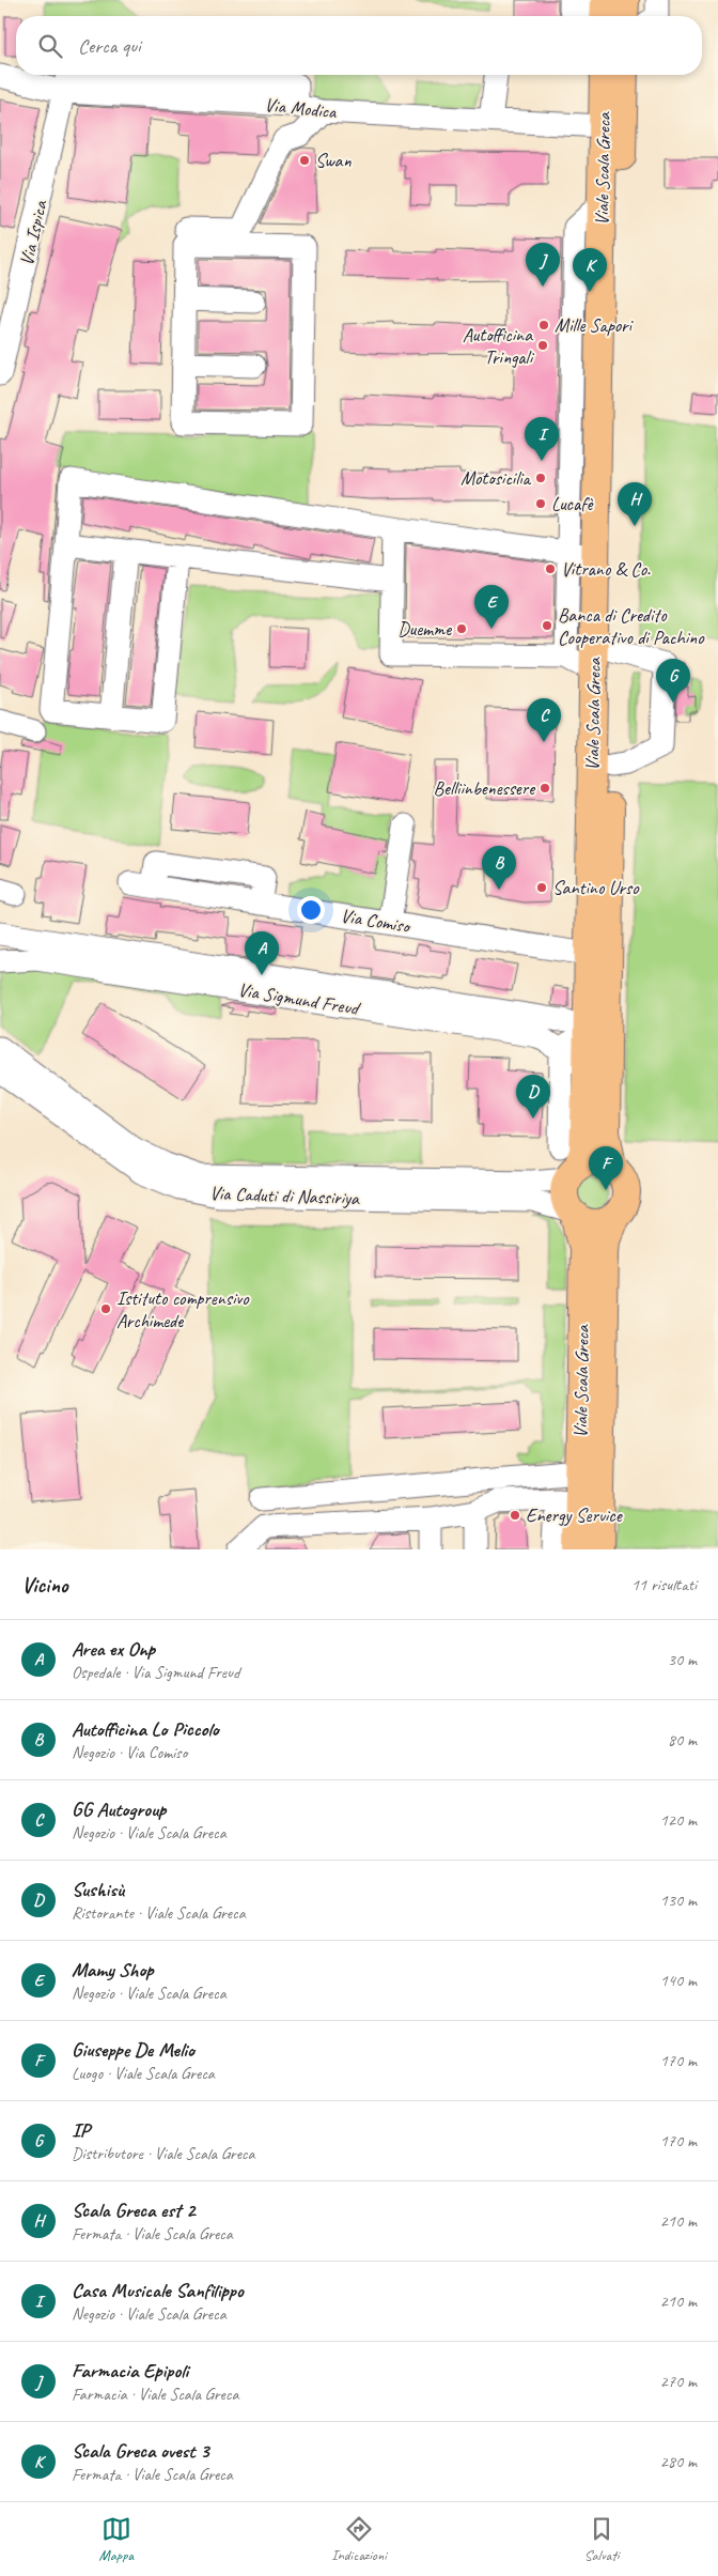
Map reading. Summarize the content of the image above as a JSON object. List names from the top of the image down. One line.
{"streets":{"main road":["Viale Scala Greca"],"street":["Via Modica","Via Ispica","Via Comiso","Via Sigmund Freud","Via Caduti di Nassiriya"]},"crossings":[["Via Modica","Viale Scala Greca"],["Via Modica","Via Ispica"],["Viale Scala Greca","Via Comiso"],["Viale Scala Greca","Via Sigmund Freud"],["Viale Scala Greca","Via Caduti di Nassiriya"]],"places":["Swan","Mille Sapori","Autofficina Tringali","Motosicilia","Lucafè","Vitrano & Co.","Banca di Credito Cooperativo di Pachino","Duemme","Belliinbenessere","Santino Urso","Istituto comprensivo Archimede","Energy Service"],"page":{"search":"Cerca qui","pins":["J","K","I","H","E","G","C","B","A","D","F"],"heading":["Vicino","11 risultati"],"list":[{"mark":"A","name":"Area ex Onp","note":"Ospedale · Via Sigmund Freud","value":"30 m"},{"mark":"B","name":"Autofficina Lo Piccolo","note":"Negozio · Via Comiso","value":"80 m"},{"mark":"C","name":"GG Autogroup","note":"Negozio · Viale Scala Greca","value":"120 m"},{"mark":"D","name":"Sushisù","note":"Ristorante · Viale Scala Greca","value":"130 m"},{"mark":"E","name":"Mamy Shop","note":"Negozio · Viale Scala Greca","value":"140 m"},{"mark":"F","name":"Giuseppe De Melio","note":"Luogo · Viale Scala Greca","value":"170 m"},{"mark":"G","name":"IP","note":"Distributore · Viale Scala Greca","value":"170 m"},{"mark":"H","name":"Scala Greca est 2","note":"Fermata · Viale Scala Greca","value":"210 m"},{"mark":"I","name":"Casa Musicale Sanfilippo","note":"Negozio · Viale Scala Greca","value":"210 m"},{"mark":"J","name":"Farmacia Epipoli","note":"Farmacia · Viale Scala Greca","value":"270 m"},{"mark":"K","name":"Scala Greca ovest 3","note":"Fermata · Viale Scala Greca","value":"280 m"}],"nav":["Mappa","Indicazioni","Salvati"]}}
